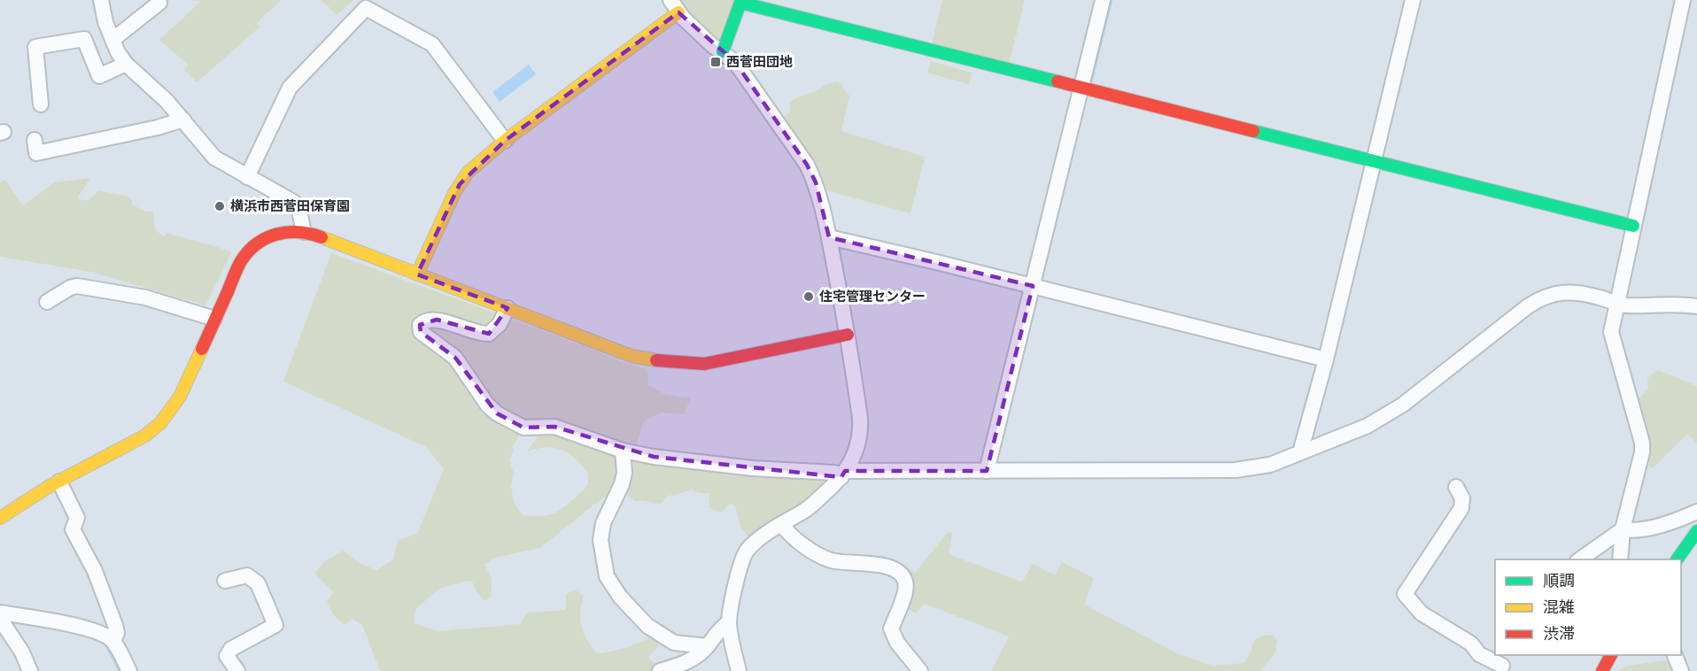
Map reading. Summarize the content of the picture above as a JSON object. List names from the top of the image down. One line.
{"places":{"transit":["西菅田団地"],"other":["横浜市西菅田保育園","住宅管理センター"]},"legend":["順調","混雑","渋滞"]}
